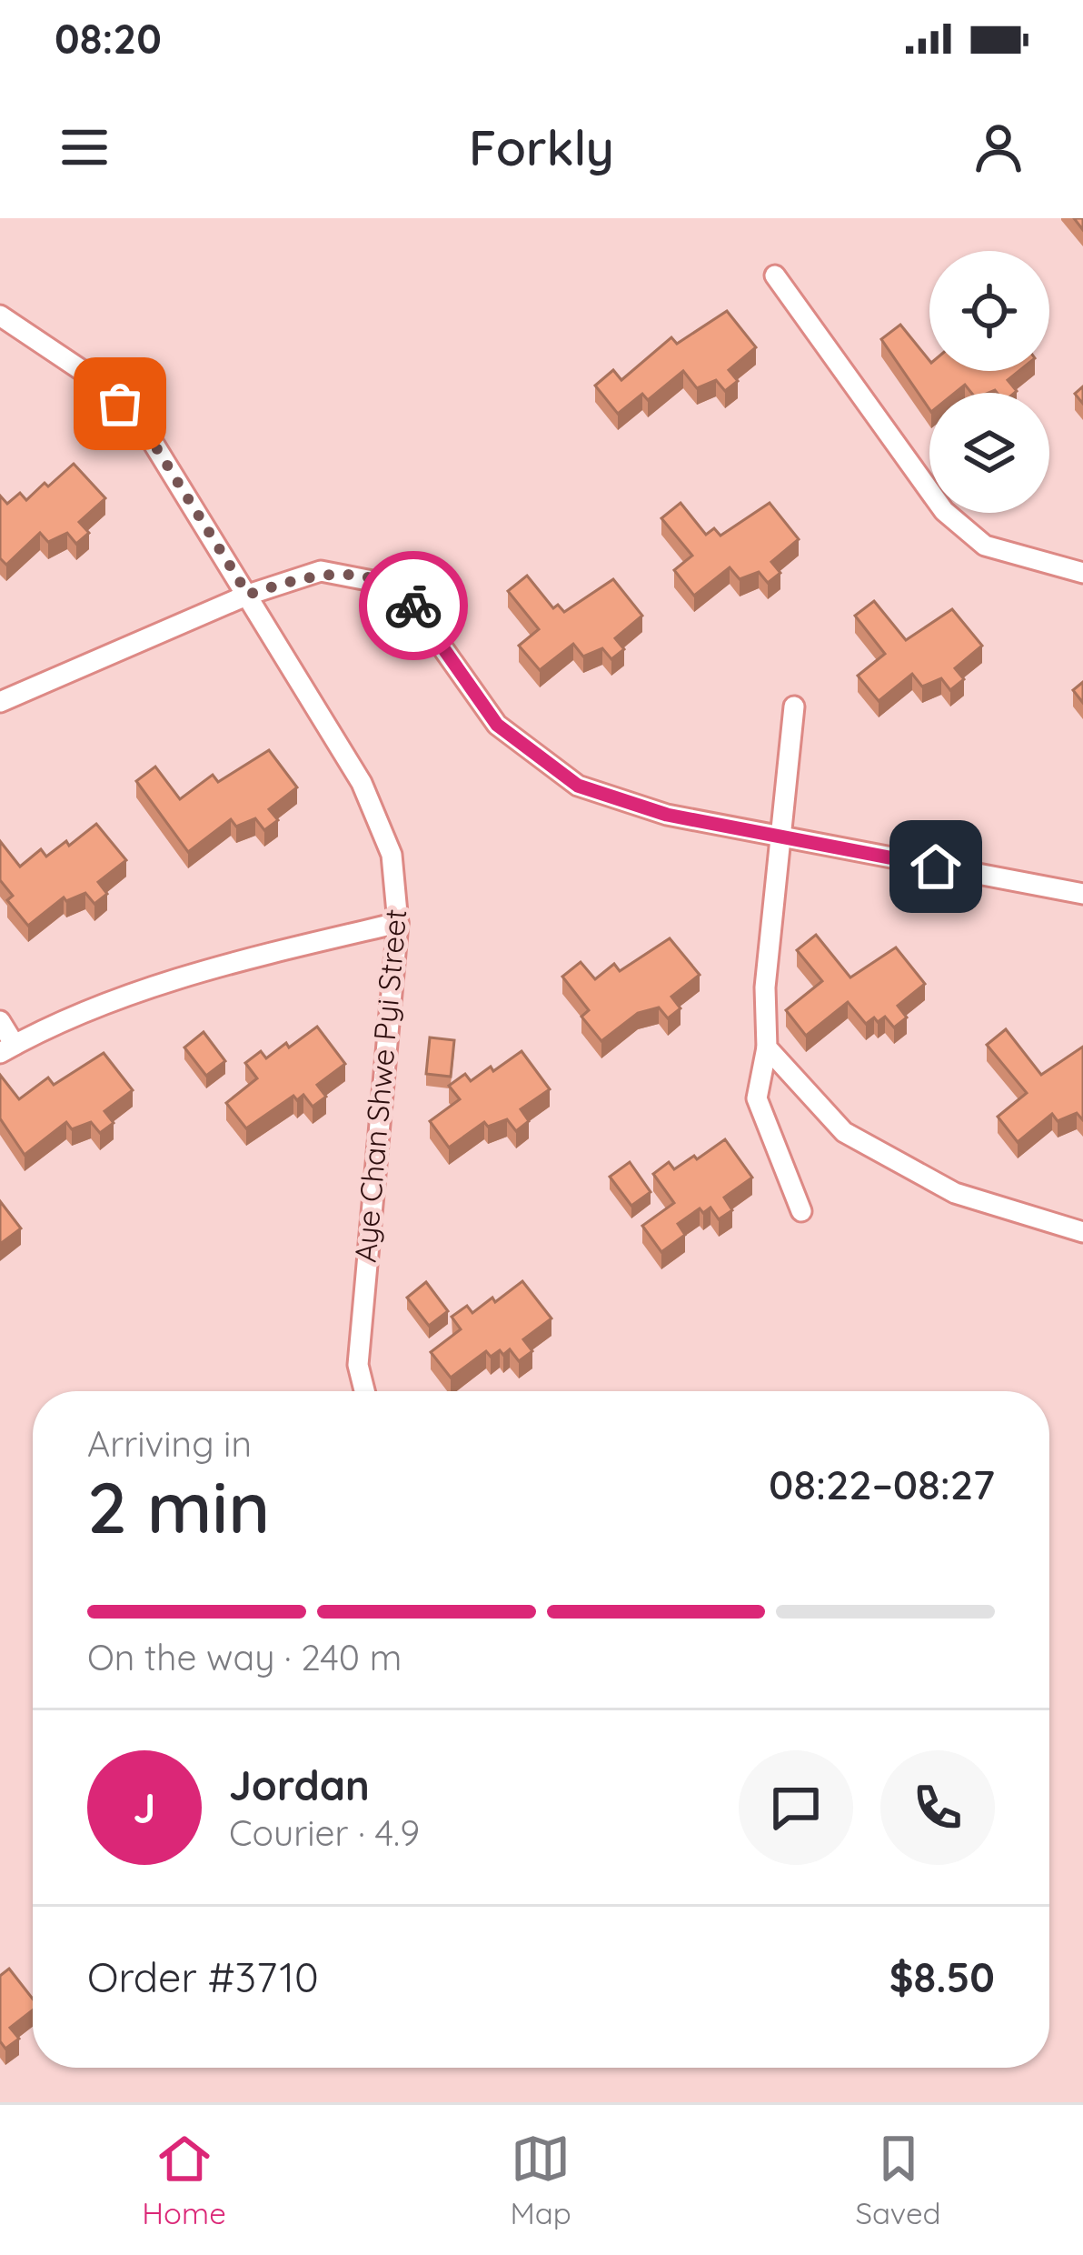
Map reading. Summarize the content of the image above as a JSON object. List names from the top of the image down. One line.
{"streets":{"street":["Aye Chan Shwe Pyi Street"]},"page":{"status":"08:20","header":"Forkly","heading":["2 min","Arriving in","08:22–08:27"],"panel":["Jordan","Courier · 4.9","Order #3710","$8.50"],"bar":"On the way · 240 m","round":"J","tabs":["Home","Map","Saved"]}}
